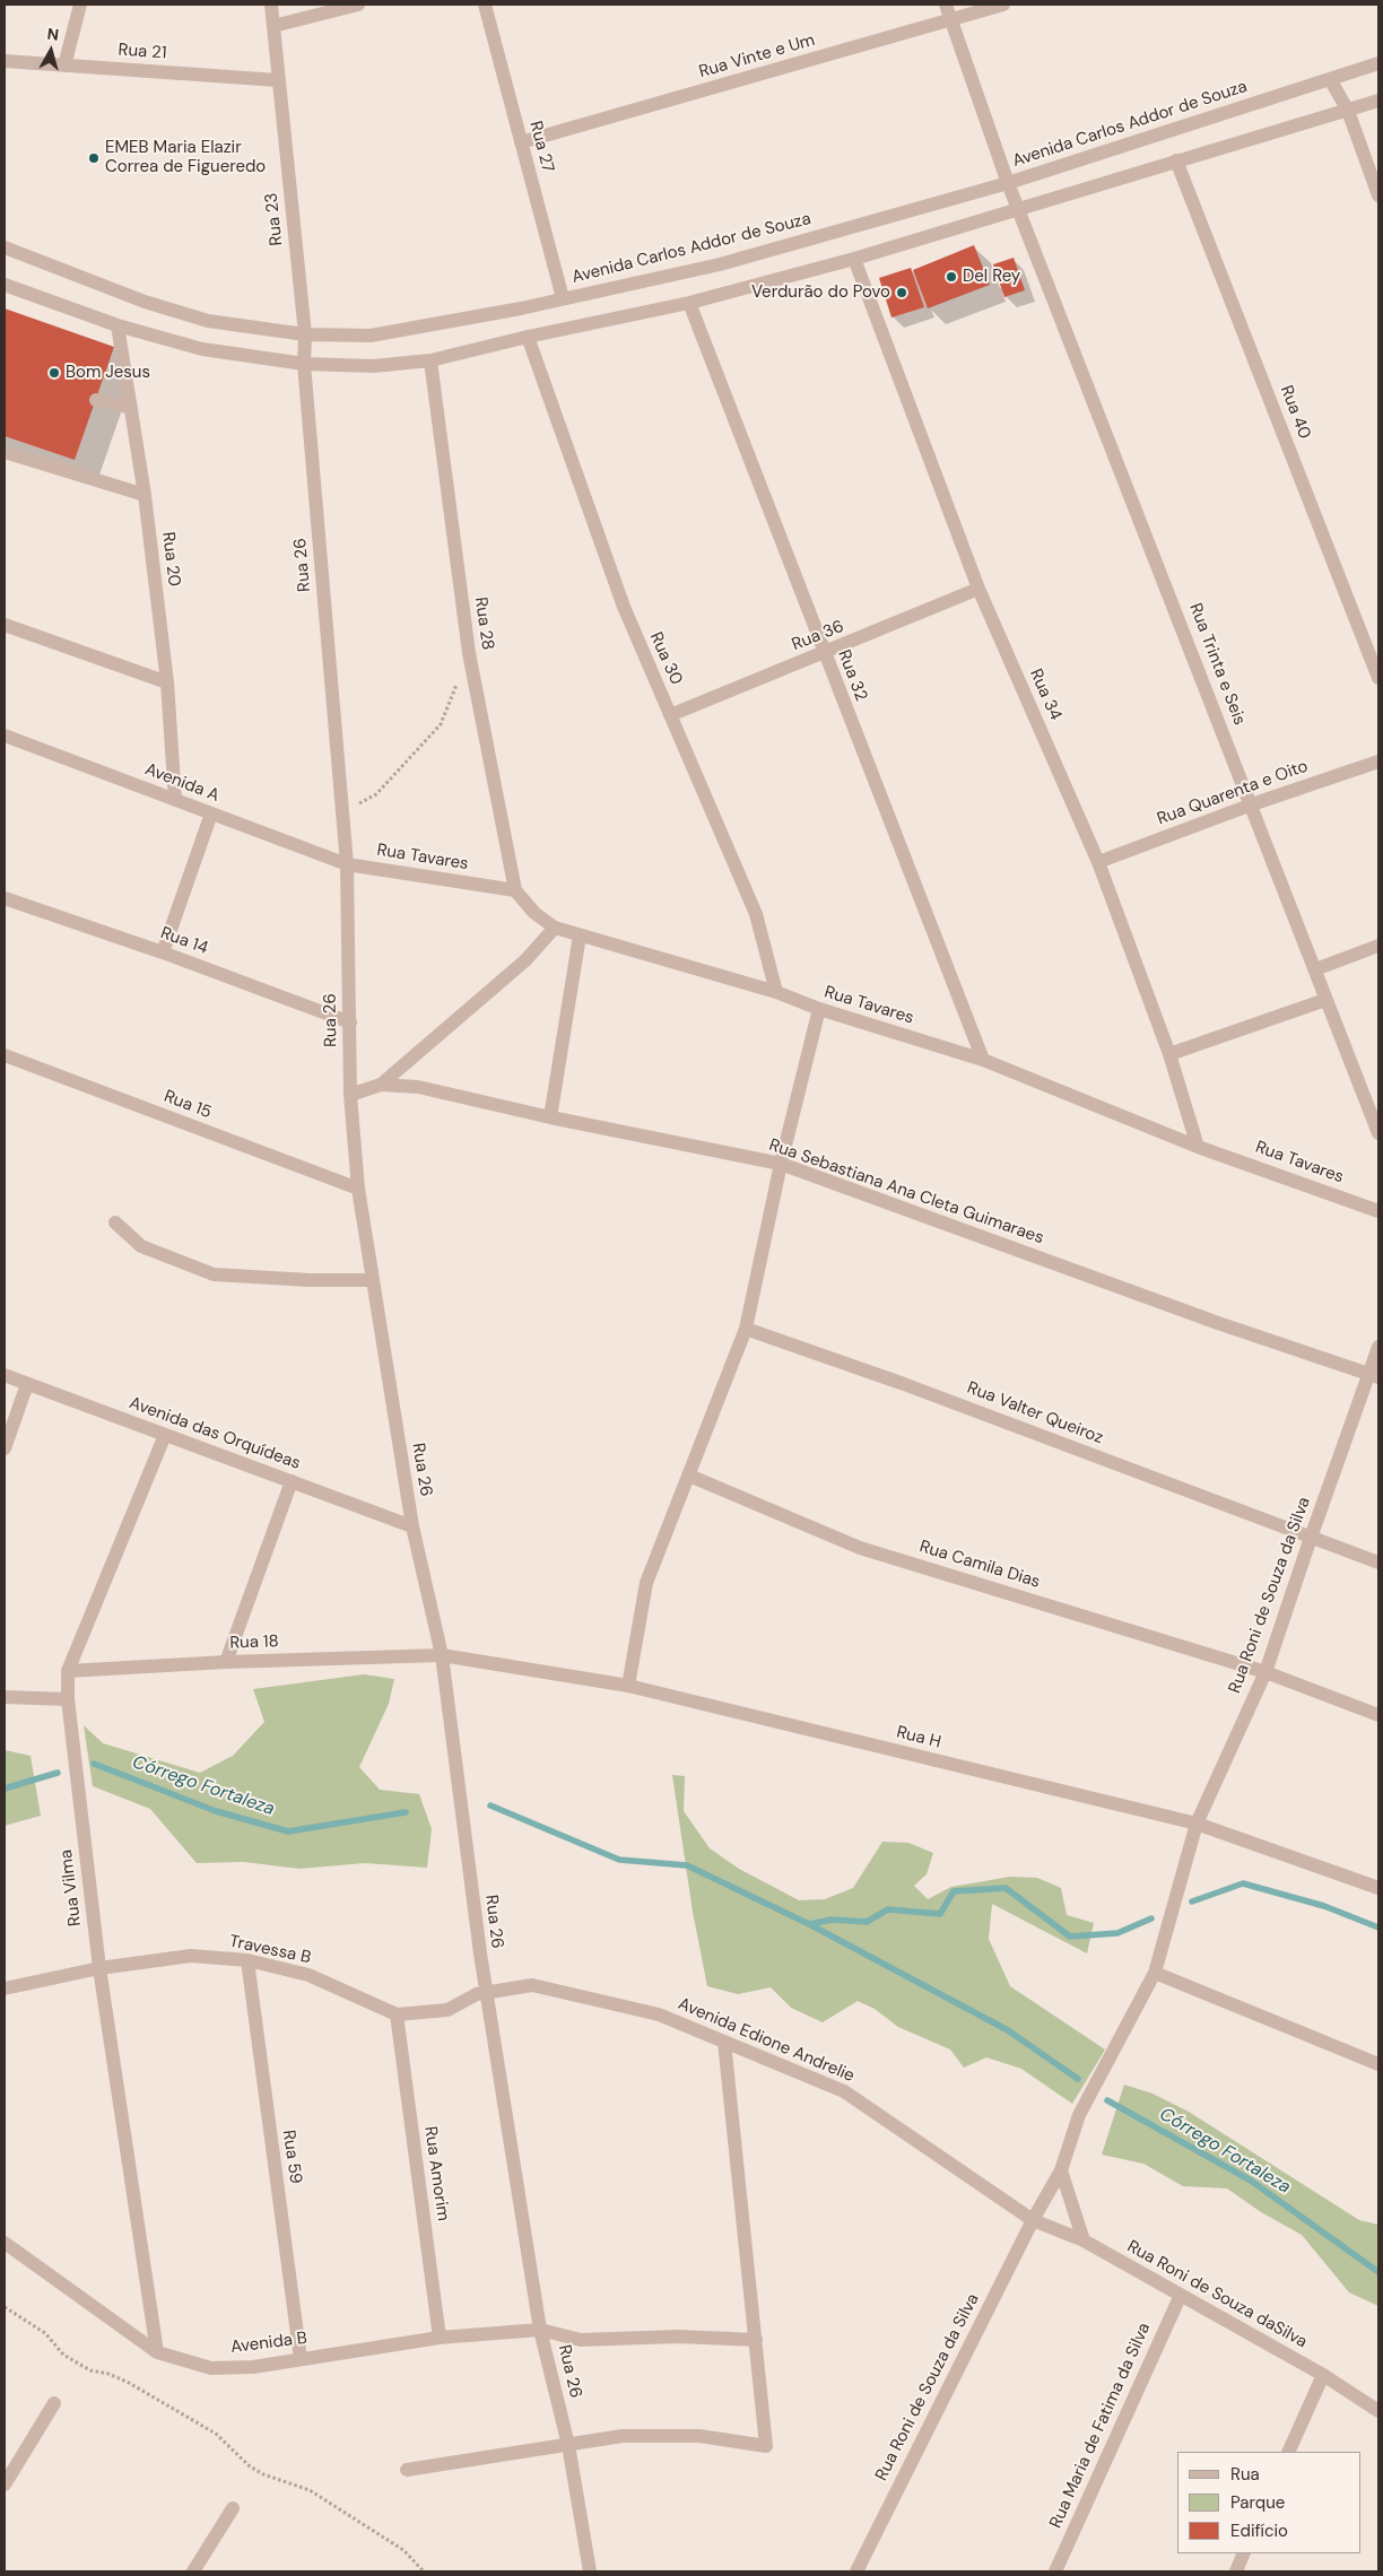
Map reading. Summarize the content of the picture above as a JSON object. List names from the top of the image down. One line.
{"streets":{"street":["Rua 21","Rua Vinte e Um","Avenida Carlos Addor de Souza","Rua 27","Rua 23","Rua 40","Rua 20","Rua 26","Rua 28","Rua 36","Rua 30","Rua Trinta e Seis","Rua 32","Rua 34","Avenida A","Rua Quarenta e Oito","Rua Tavares","Rua 14","Rua 15","Rua Sebastiana Ana Cleta Guimaraes","Rua Valter Queiroz","Avenida das Orquídeas","Rua Camila Dias","Rua Roni de Souza da Silva","Rua 18","Rua H","Rua Vilma","Travessa B","Avenida Edione Andrelie","Rua 59","Rua Amorim","Rua Roni de Souza daSilva","Avenida B","Rua Maria de Fatima da Silva"]},"crossings":[["Rua 21","Rua 23"],["Rua Vinte e Um","Rua 27"],["Rua Vinte e Um","Rua Trinta e Seis"],["Avenida Carlos Addor de Souza","Rua 27"],["Avenida Carlos Addor de Souza","Rua 23"],["Avenida Carlos Addor de Souza","Rua Trinta e Seis"],["Rua 23","Rua 26"],["Rua 20","Avenida A"],["Rua 26","Avenida A"],["Rua 26","Rua Tavares"],["Rua 26","Rua 14"],["Rua 26","Rua 15"],["Rua 26","Rua Sebastiana Ana Cleta Guimaraes"],["Rua 26","Avenida das Orquídeas"],["Rua 26","Rua 18"],["Rua 26","Rua H"],["Rua 26","Travessa B"],["Rua 26","Avenida Edione Andrelie"],["Rua 26","Avenida B"],["Rua 28","Rua Tavares"],["Rua 36","Rua 30"],["Rua 36","Rua 32"],["Rua 36","Rua 34"],["Rua 30","Rua Tavares"],["Rua Trinta e Seis","Rua Quarenta e Oito"],["Rua 32","Rua Tavares"],["Rua 34","Rua Quarenta e Oito"],["Rua 34","Rua Tavares"],["Avenida A","Rua Tavares"],["Rua Sebastiana Ana Cleta Guimaraes","Rua Roni de Souza da Silva"],["Rua Valter Queiroz","Rua Roni de Souza da Silva"],["Avenida das Orquídeas","Rua Vilma"],["Rua Camila Dias","Rua Roni de Souza da Silva"],["Rua Roni de Souza da Silva","Rua H"],["Rua Roni de Souza da Silva","Avenida Edione Andrelie"],["Rua Roni de Souza da Silva","Rua Roni de Souza daSilva"],["Rua 18","Rua H"],["Rua 18","Rua Vilma"],["Rua Vilma","Travessa B"],["Rua Vilma","Avenida B"],["Travessa B","Avenida Edione Andrelie"],["Travessa B","Rua 59"],["Travessa B","Rua Amorim"],["Avenida Edione Andrelie","Rua Roni de Souza daSilva"],["Rua 59","Avenida B"],["Rua Amorim","Avenida B"],["Rua Roni de Souza daSilva","Rua Maria de Fatima da Silva"]],"water":["Córrego Fortaleza"],"places":["EMEB Maria Elazir Correa de Figueredo","Del Rey","Verdurão do Povo","Bom Jesus"],"legend":["Rua","Parque","Edifício"],"north":"top"}
